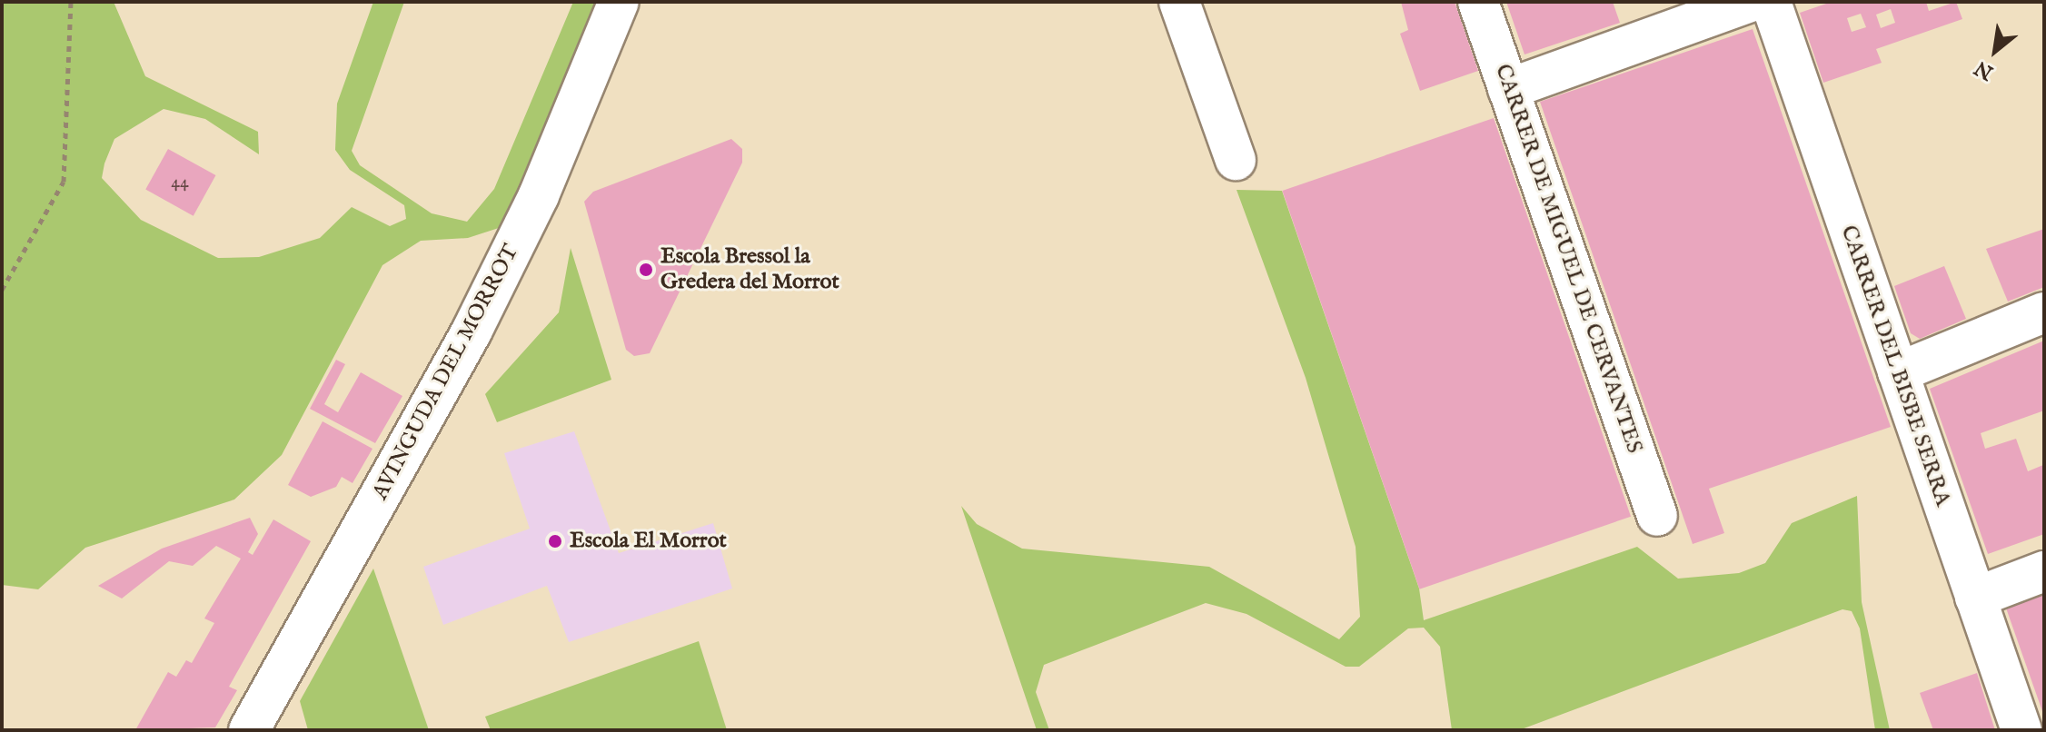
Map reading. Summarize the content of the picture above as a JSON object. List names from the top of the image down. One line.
{"streets":{"street":["CARRER DE MIGUEL DE CERVANTES","CARRER DEL BISBE SERRA","AVINGUDA DEL MORROT"]},"places":["Escola Bressol la Gredera del Morrot","Escola El Morrot"],"house_numbers":["44"],"north":"bottom left"}
